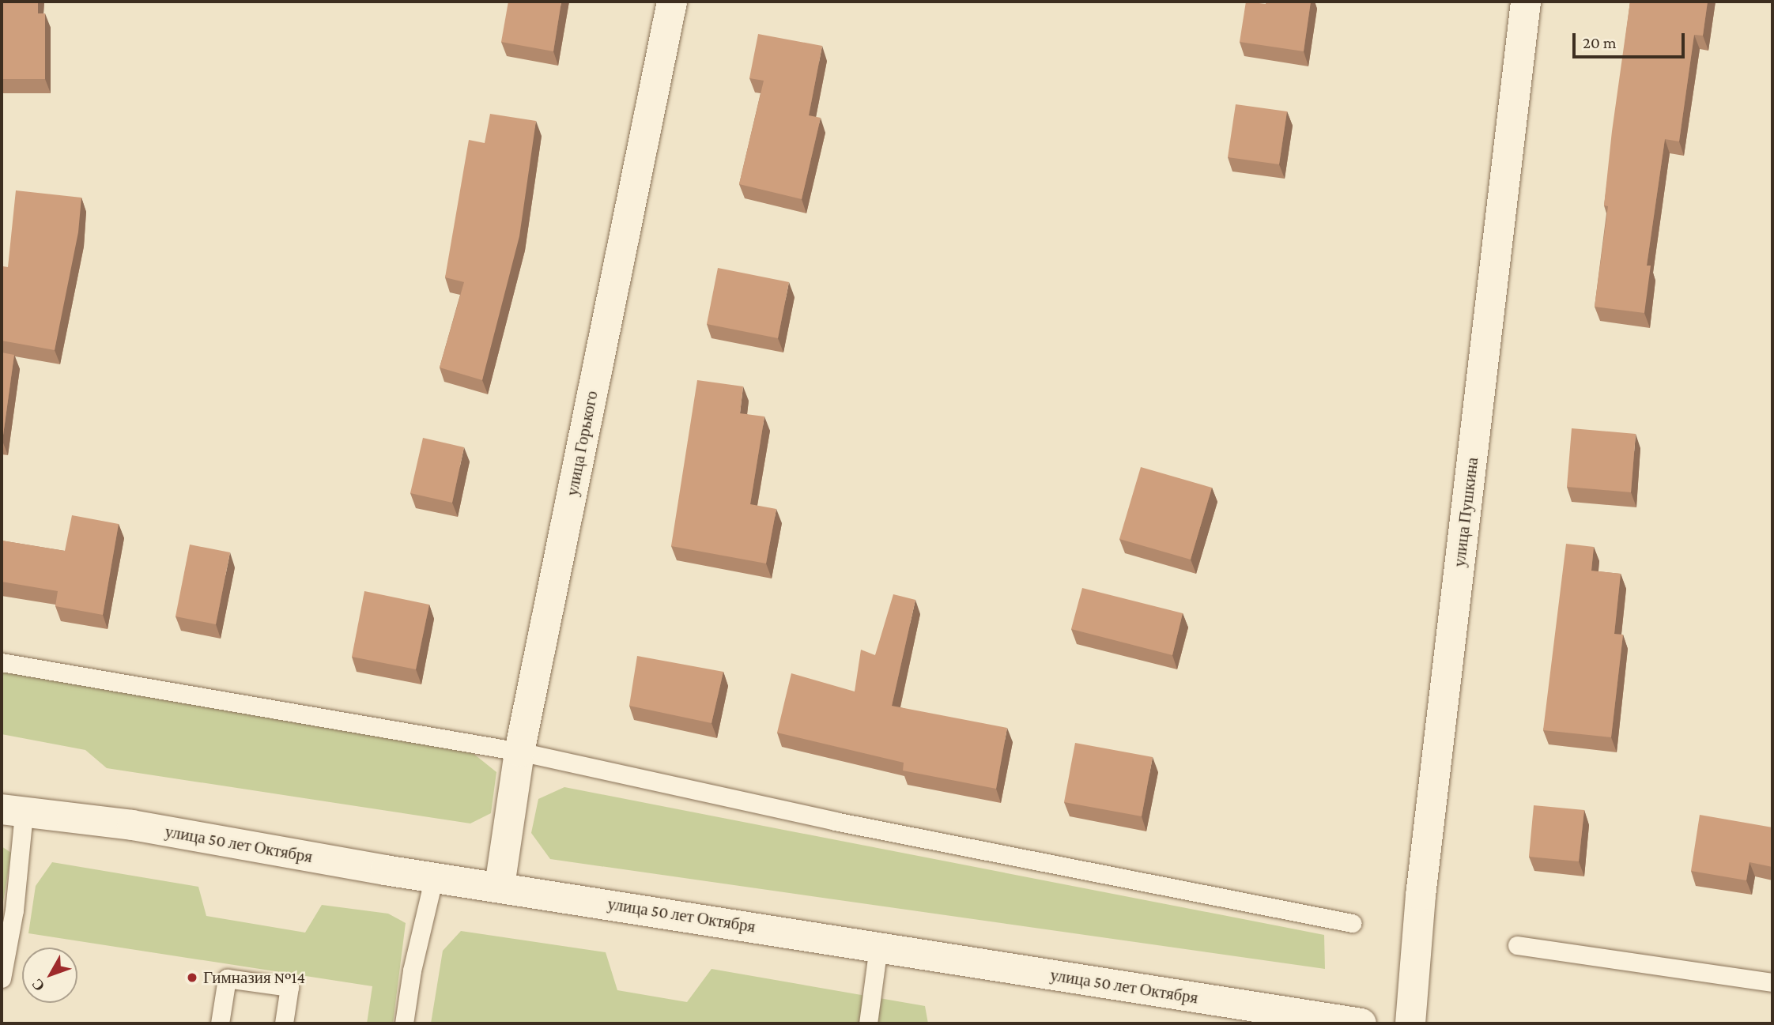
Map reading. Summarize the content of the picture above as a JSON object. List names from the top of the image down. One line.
{"streets":{"street":["улица Горького","улица Пушкина","улица 50 лет Октября"]},"crossings":[["улица Горького","улица 50 лет Октября"]],"places":["Гимназия №14"],"scale_bar":"20 m","north":"bottom left"}
